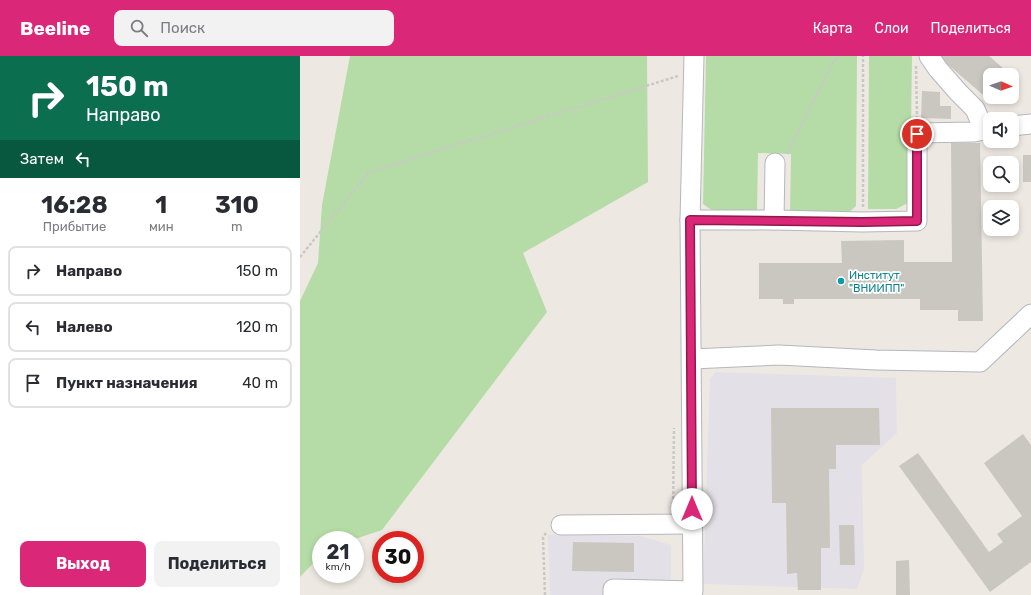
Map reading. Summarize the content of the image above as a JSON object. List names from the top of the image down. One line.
{"places":["Институт \"ВНИИПП\""],"north":"right","page":{"header":"Beeline","search":"Поиск","nav":["Карта","Слои","Поделиться"],"turn":["150 m","Направо"],"then":"Затем","eta":["16:28","Прибытие","1","мин","310","m"],"list":[{"name":"Направо","value":"150 m"},{"name":"Налево","value":"120 m"},{"name":"Пункт назначения","value":"40 m"}],"speed":"21 km/h","limit":"30","buttons":["Выход","Поделиться"]}}
